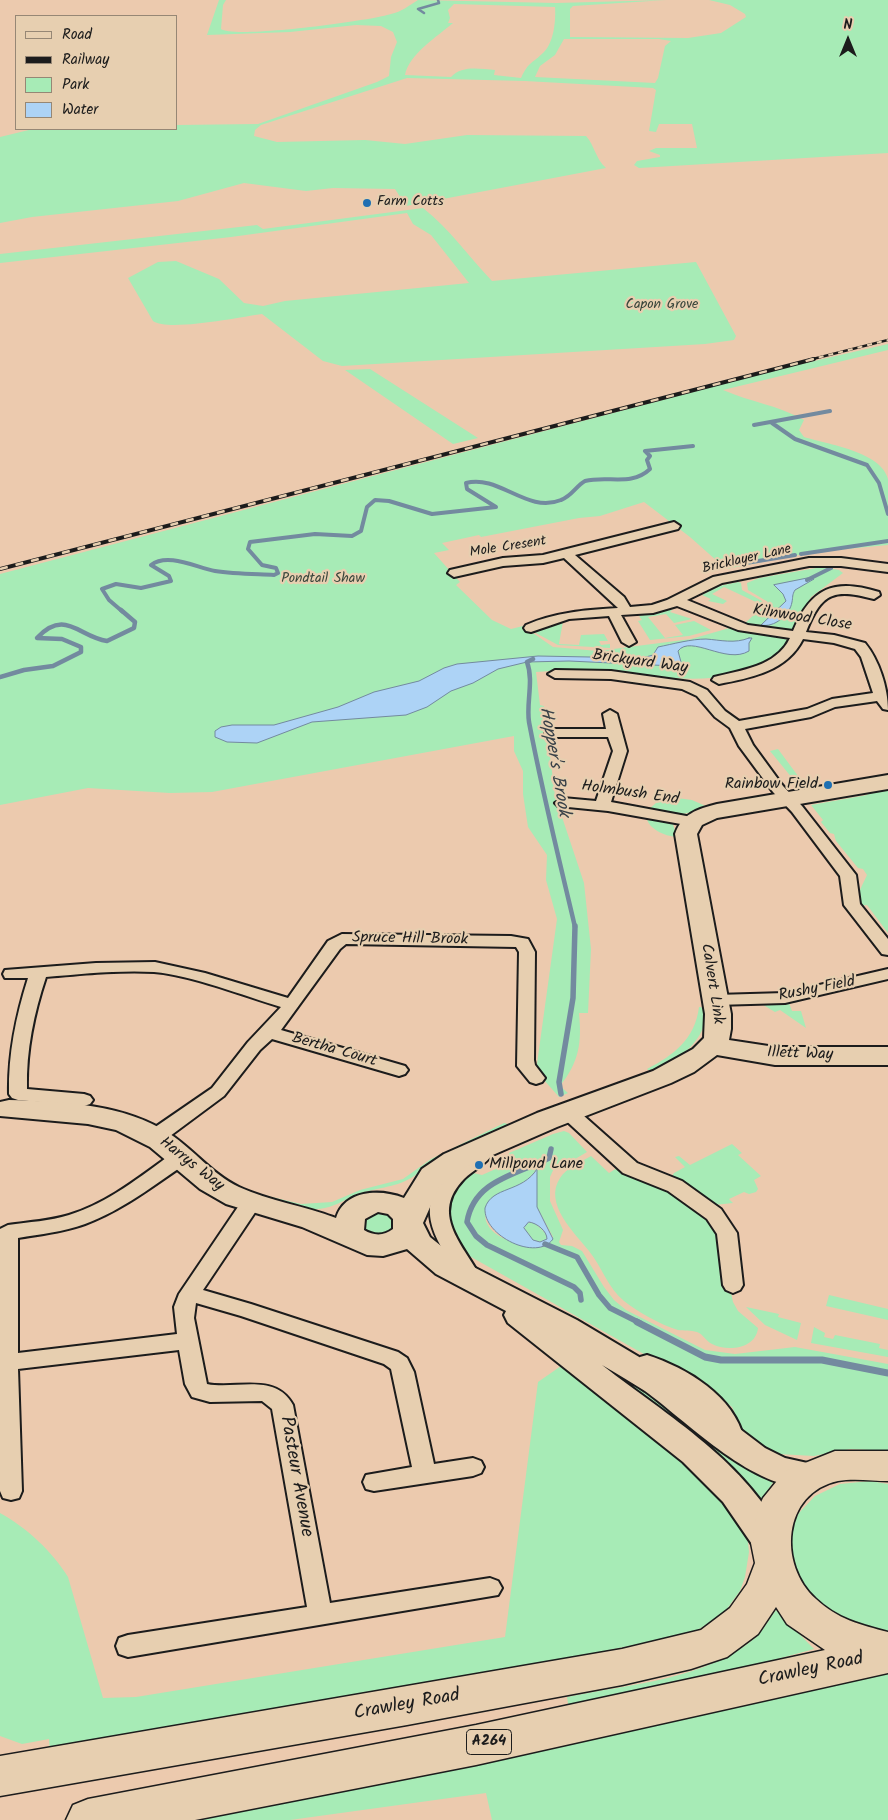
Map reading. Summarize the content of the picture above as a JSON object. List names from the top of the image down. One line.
{"streets":{"highway":["Crawley Road","A264"],"street":["Mole Cresent","Bricklayer Lane","Kilnwood Close","Brickyard Way","Holmbush End","Spruce Hill Brook","Calvert Link","Rushy Field","Bertha Court","Illett Way","Harrys Way","Pasteur Avenue"]},"crossings":[["Mole Cresent","Bricklayer Lane"],["Bricklayer Lane","Kilnwood Close"],["Holmbush End","Calvert Link"],["Spruce Hill Brook","Bertha Court"],["Spruce Hill Brook","Harrys Way"],["Calvert Link","Rushy Field"],["Calvert Link","Illett Way"],["Calvert Link","Harrys Way"],["Harrys Way","Pasteur Avenue"]],"water":["Hopper's Brook"],"parks":["Capon Grove","Pondtail Shaw"],"places":["Farm Cotts","Rainbow Field","Millpond Lane"],"legend":["Road","Railway","Park","Water"],"north":"top"}
